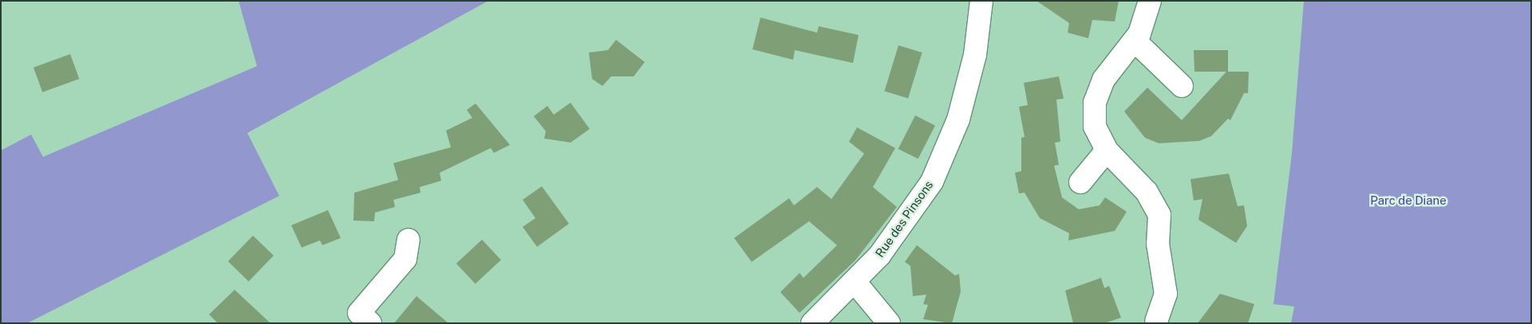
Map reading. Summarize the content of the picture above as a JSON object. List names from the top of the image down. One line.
{"streets":{"street":["Rue des Pinsons"]},"parks":["Parc de Diane"]}
